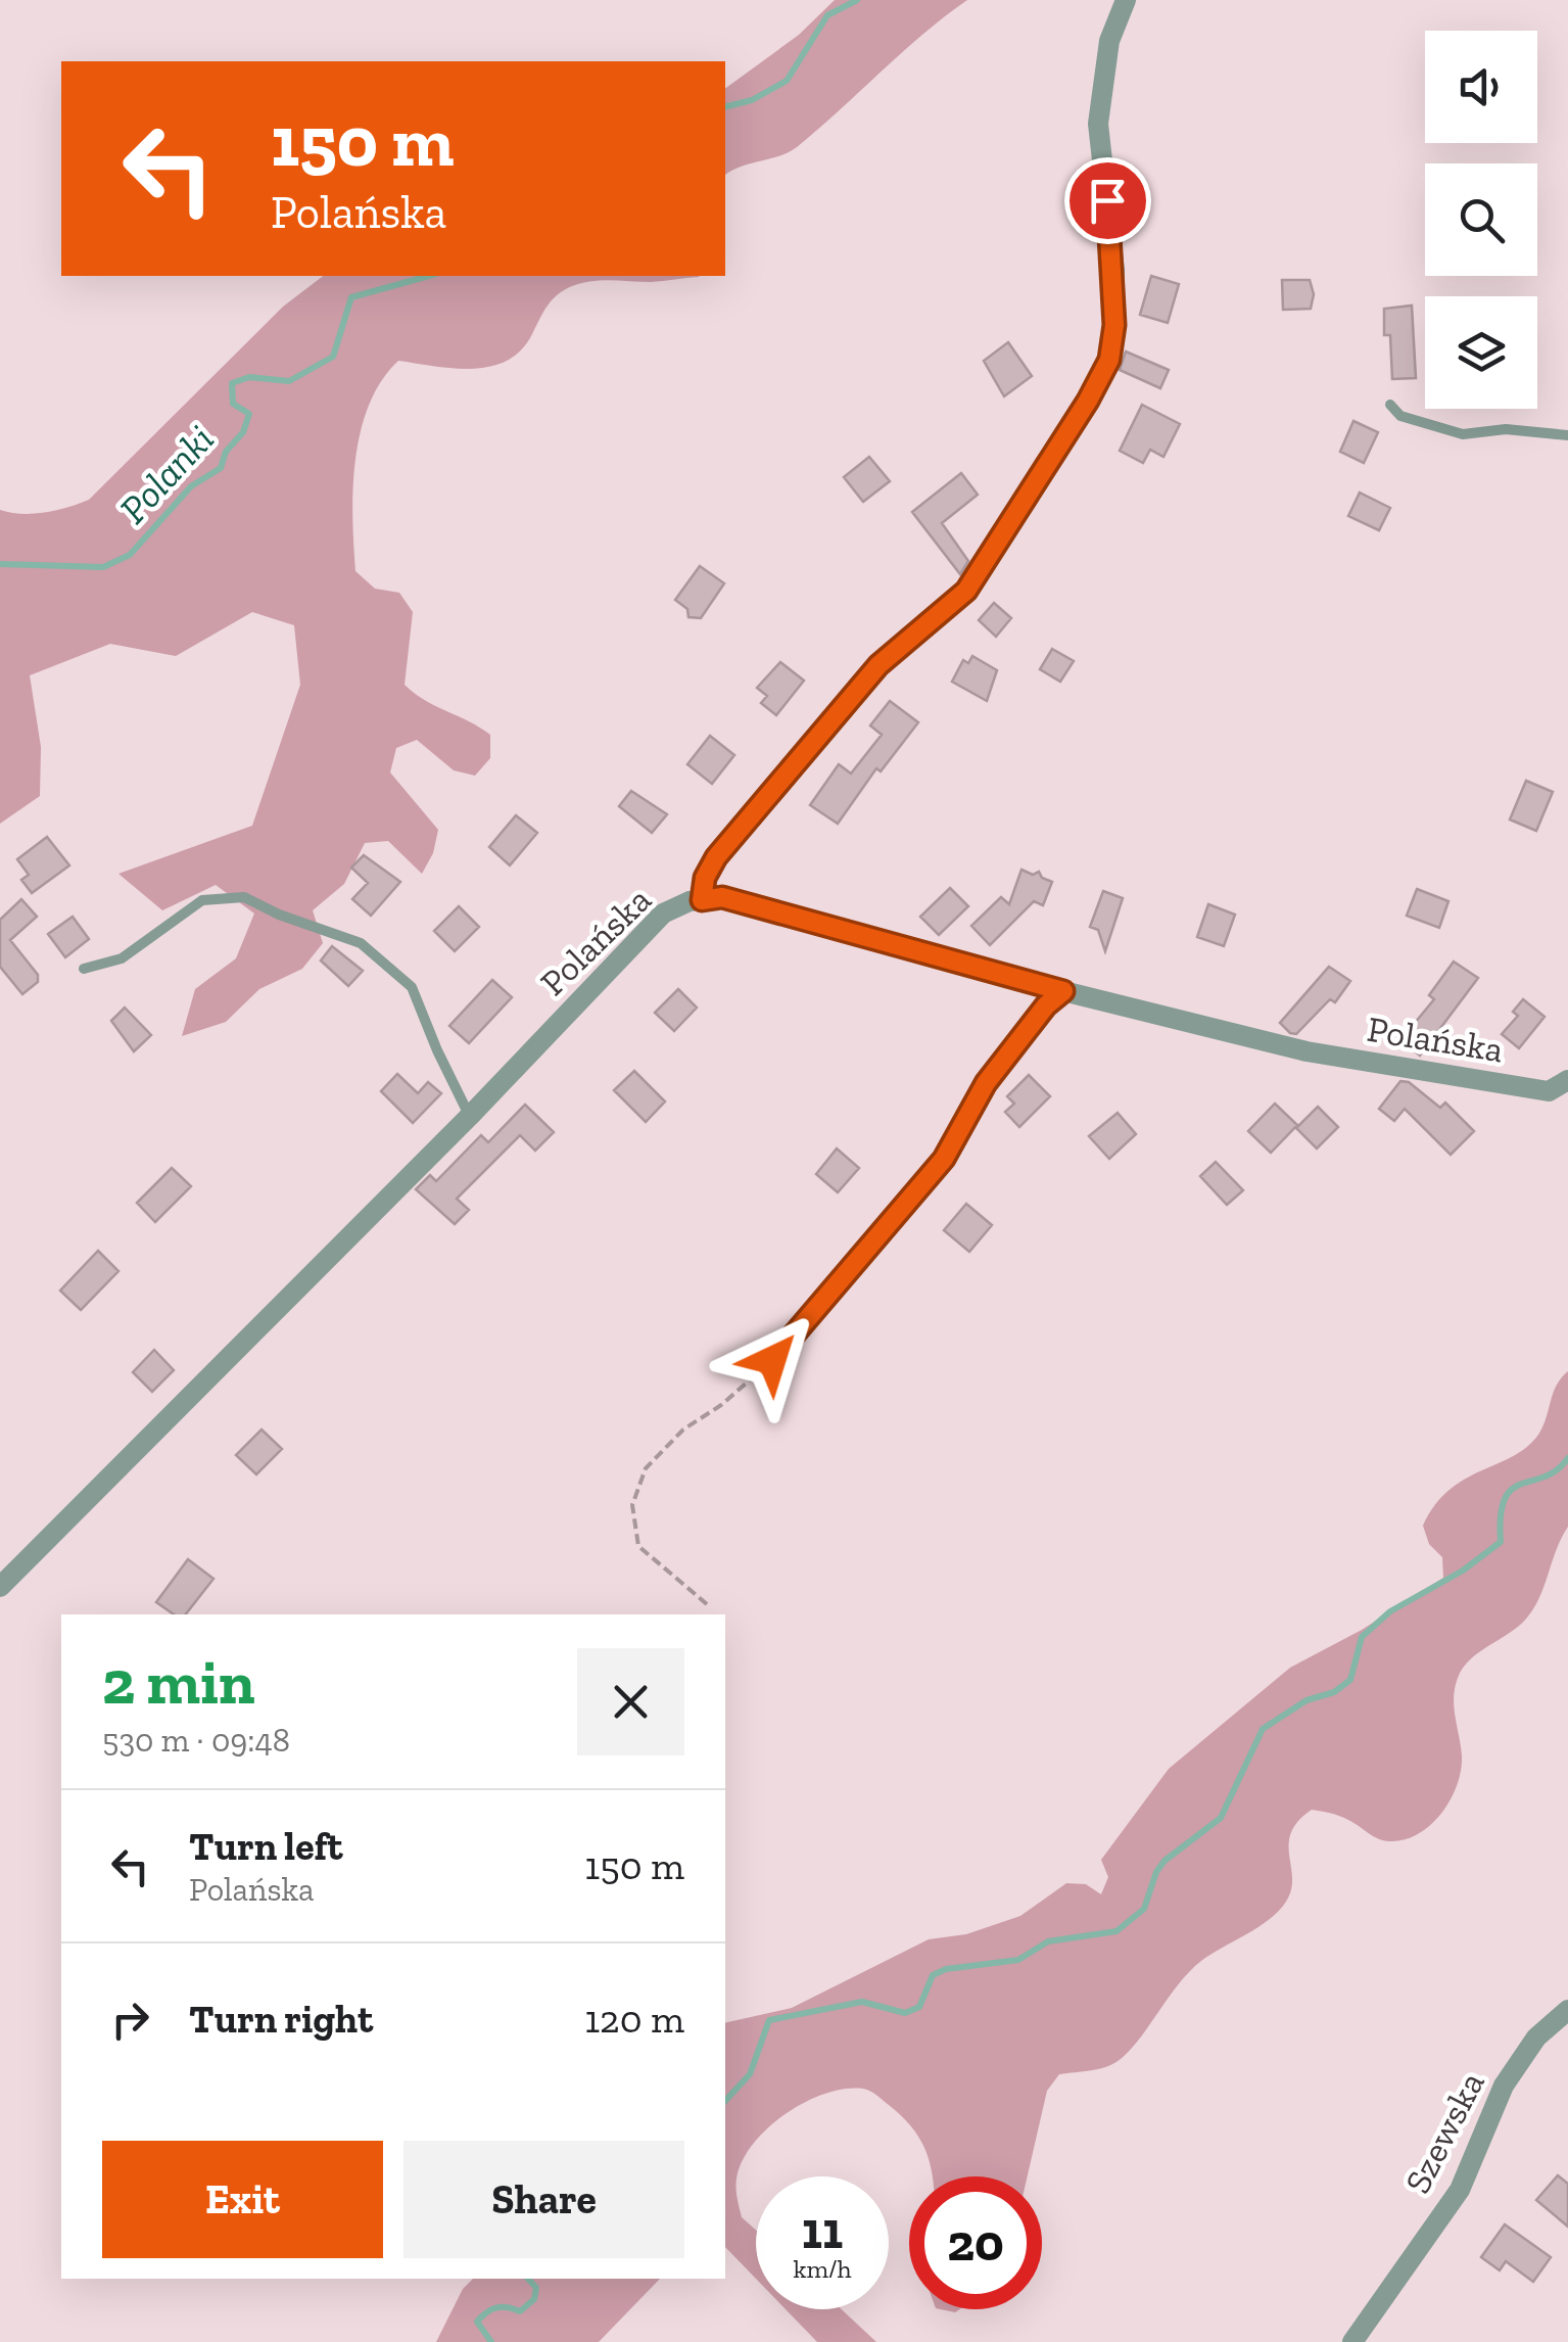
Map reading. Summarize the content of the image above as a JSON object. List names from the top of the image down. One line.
{"streets":{"street":["Polańska","Szewska"]},"water":["Polanki"],"page":{"turn":["150 m","Polańska"],"heading":["2 min","530 m · 09:48"],"list":[{"name":"Turn left","note":"Polańska","value":"150 m"},{"name":"Turn right","value":"120 m"}],"buttons":["Exit","Share"],"speed":"11 km/h","limit":"20"}}
